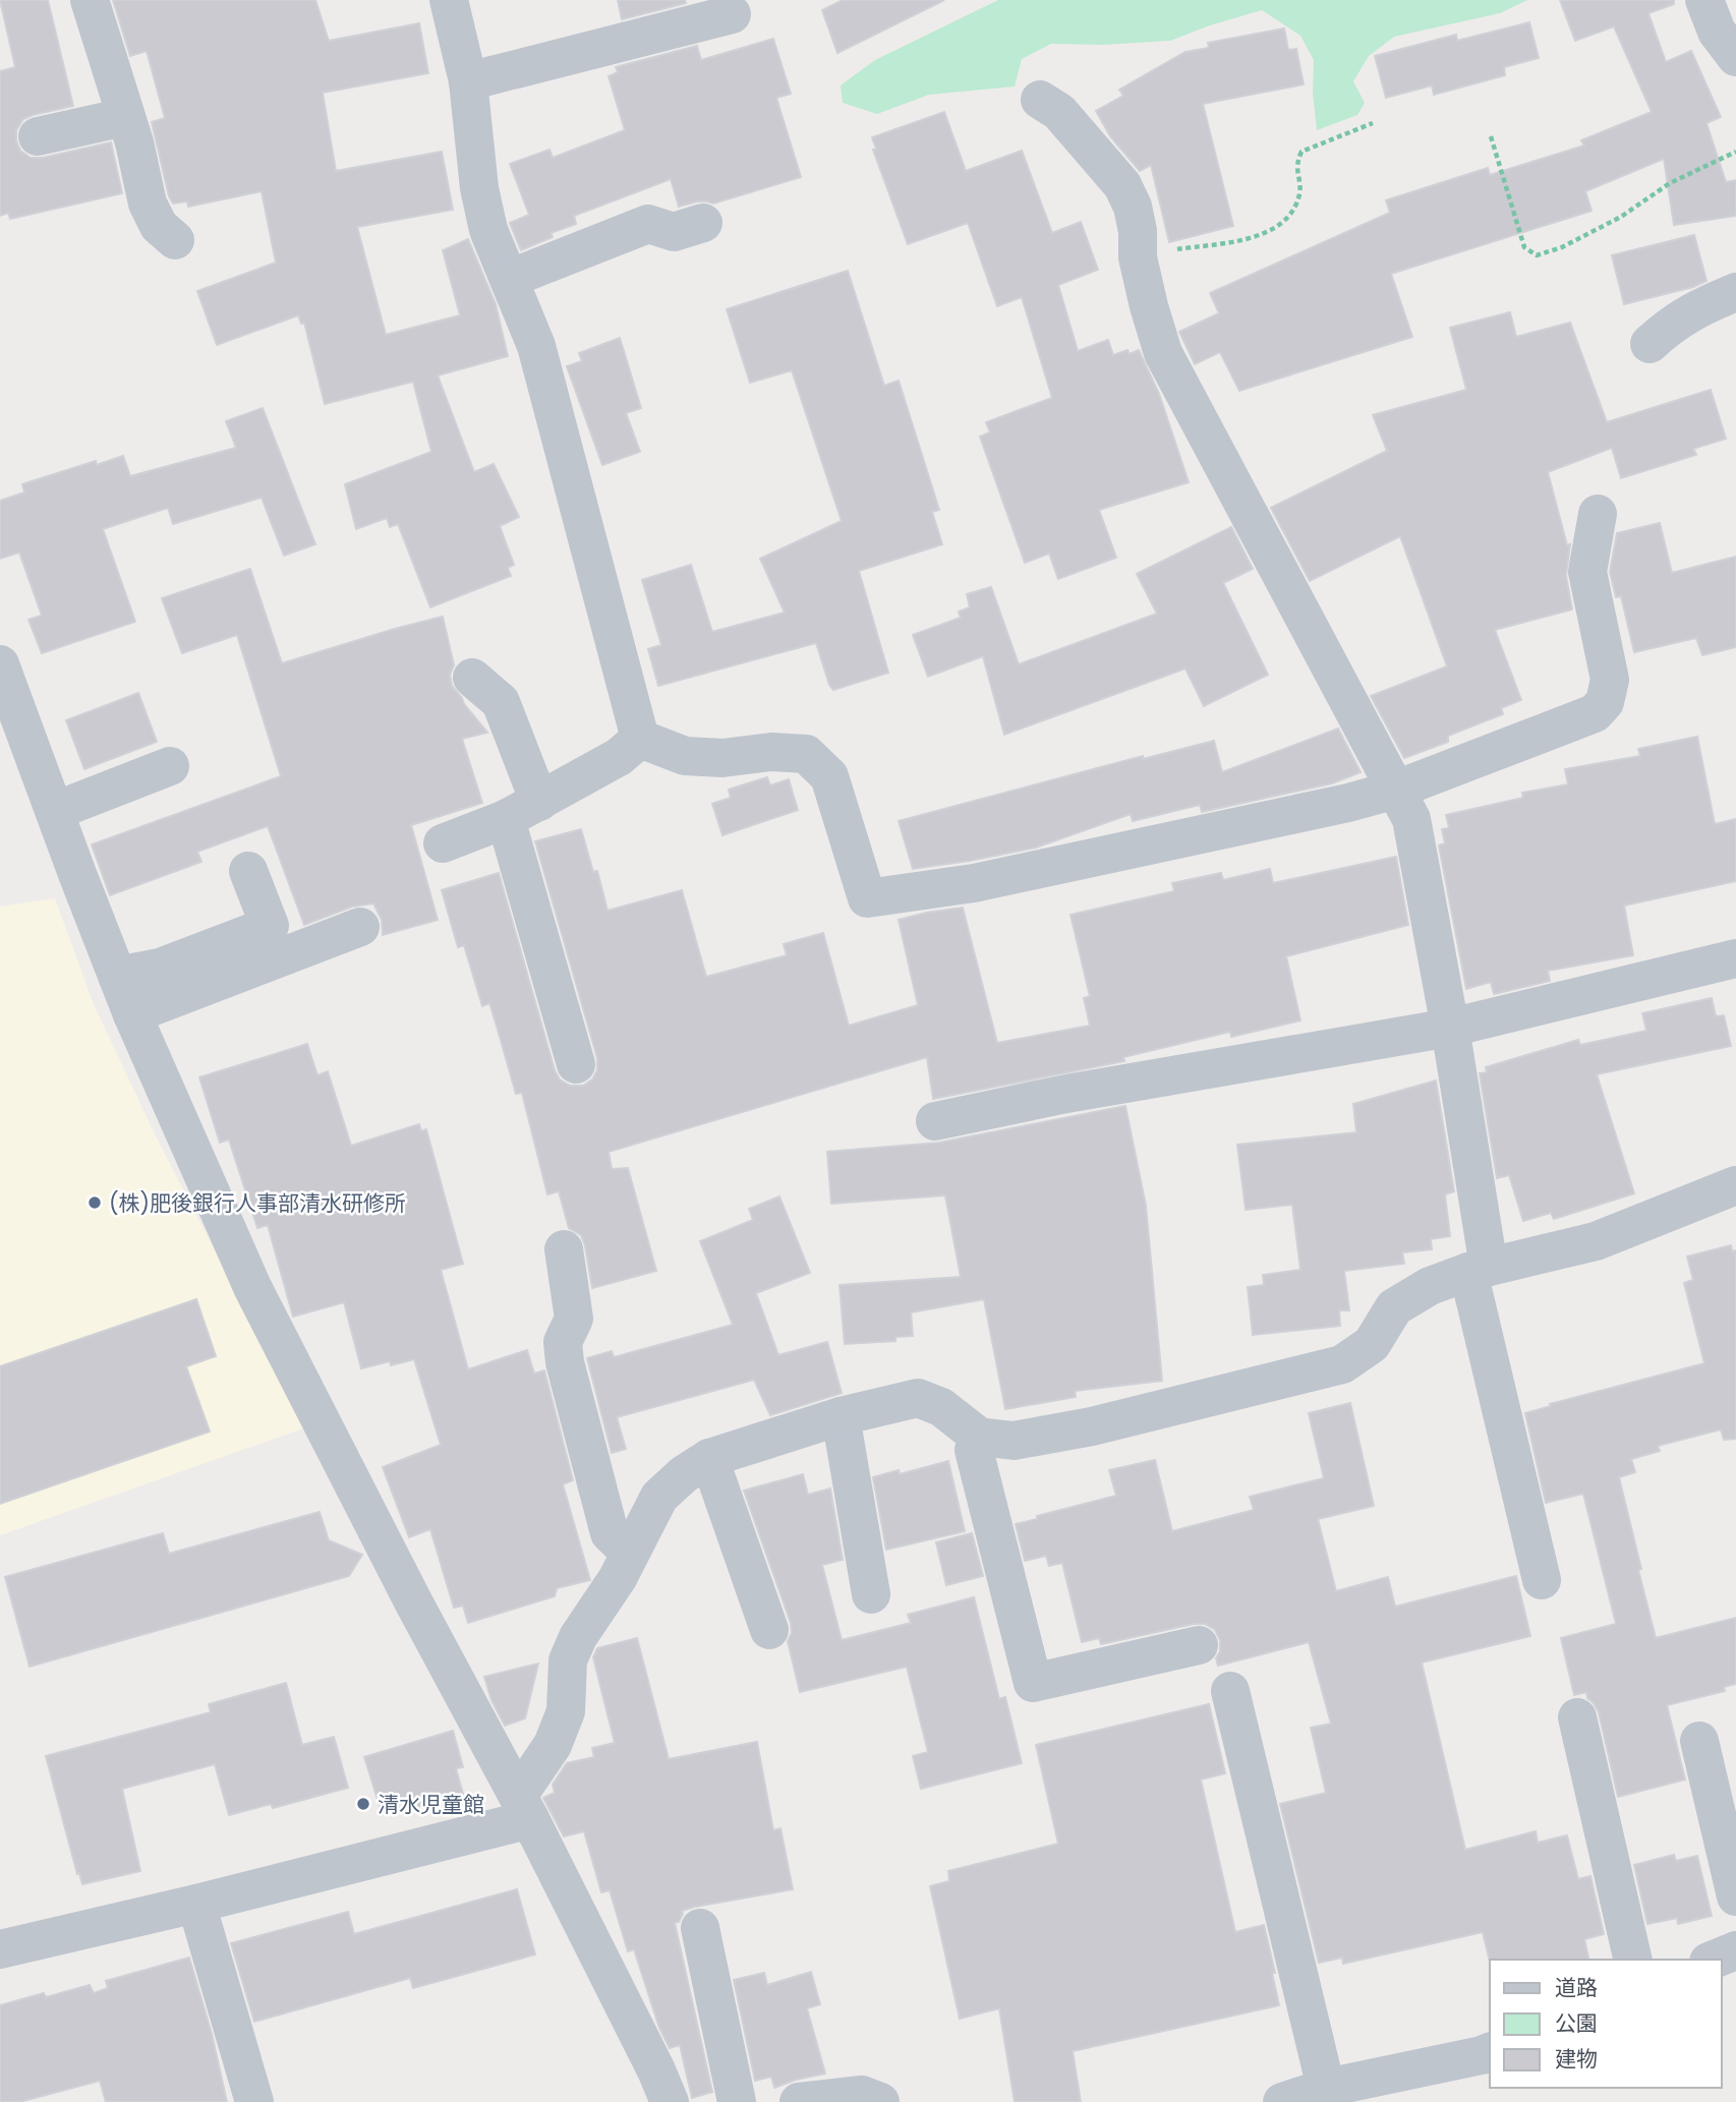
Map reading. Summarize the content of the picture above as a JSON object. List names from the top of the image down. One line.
{"places":["(株)肥後銀行人事部清水研修所","清水児童館"],"legend":["道路","公園","建物"]}
